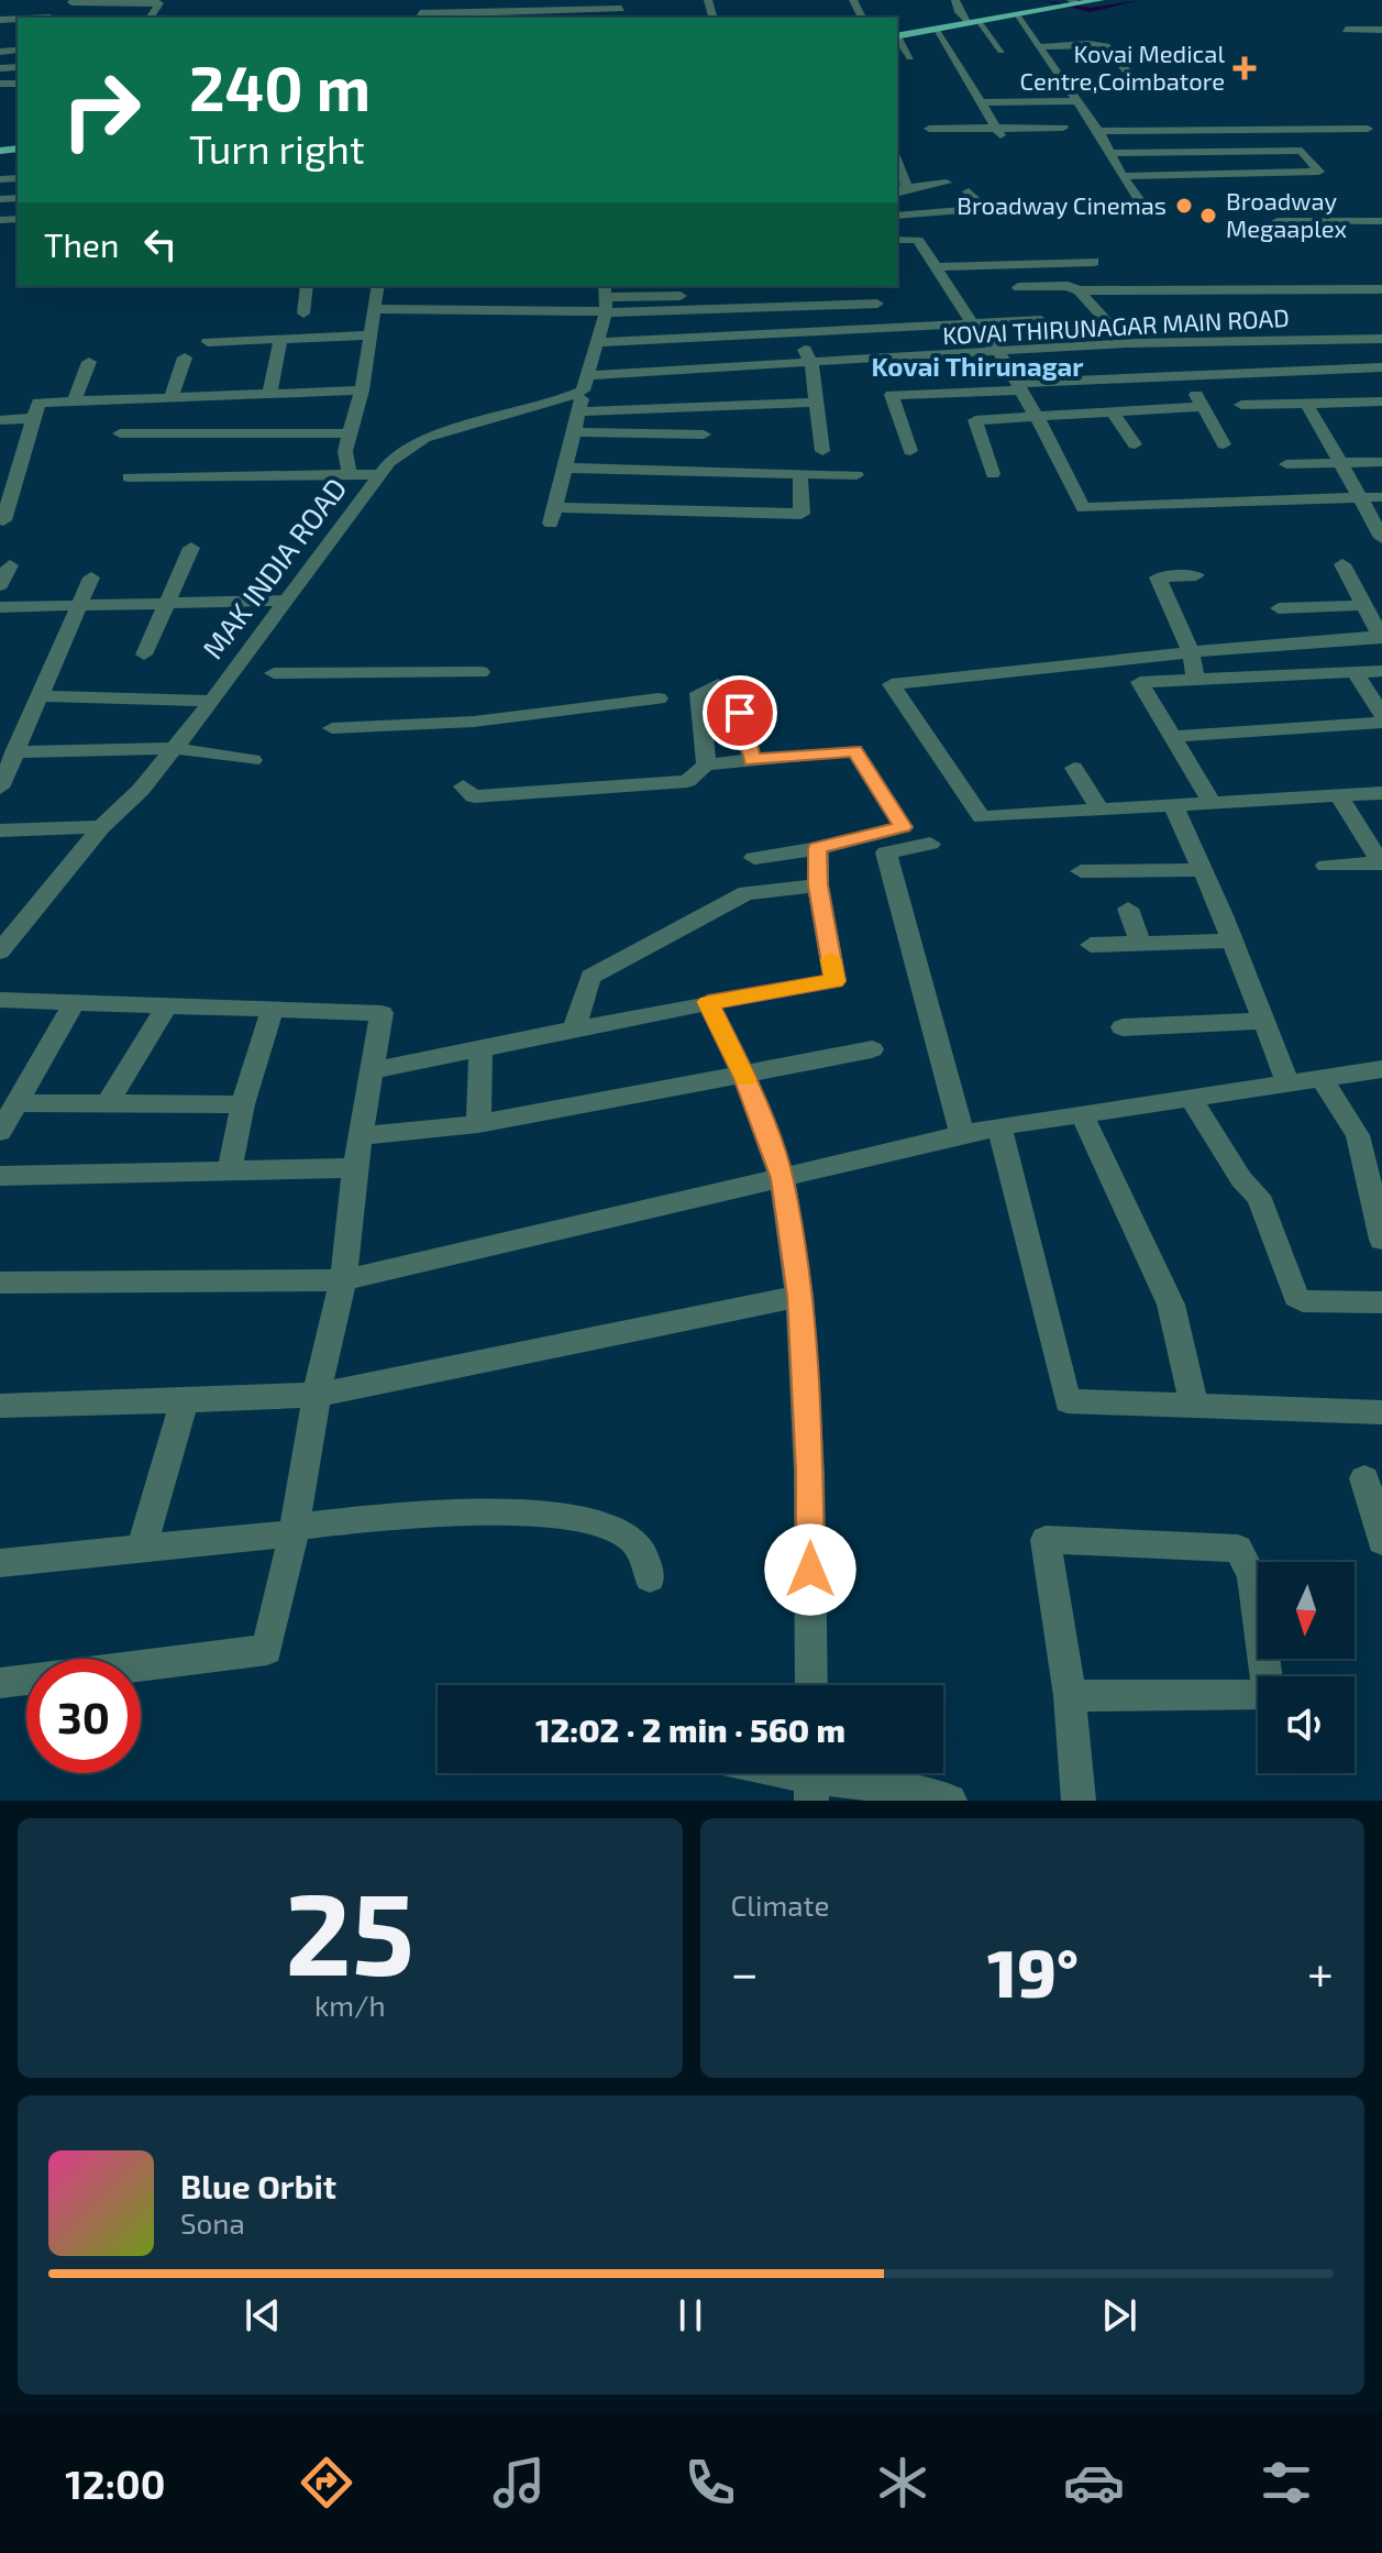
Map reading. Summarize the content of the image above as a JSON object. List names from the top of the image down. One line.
{"streets":{"street":["KOVAI THIRUNAGAR MAIN ROAD","MAK INDIA ROAD"]},"crossings":[["KOVAI THIRUNAGAR MAIN ROAD","MAK INDIA ROAD"]],"districts":["Kovai Thirunagar"],"places":{"health":["Kovai Medical Centre,Coimbatore"],"other":["Broadway Cinemas","Broadway Megaaplex"]},"north":"bottom","page":{"turn":["240 m","Turn right"],"then":"Then","limit":"30","trip":"12:02 · 2 min · 560 m","tile":[["25","km/h"],"Climate"],"heat":["−","19°","+"],"song":["Blue Orbit","Sona"],"tabs":"12:00"}}
